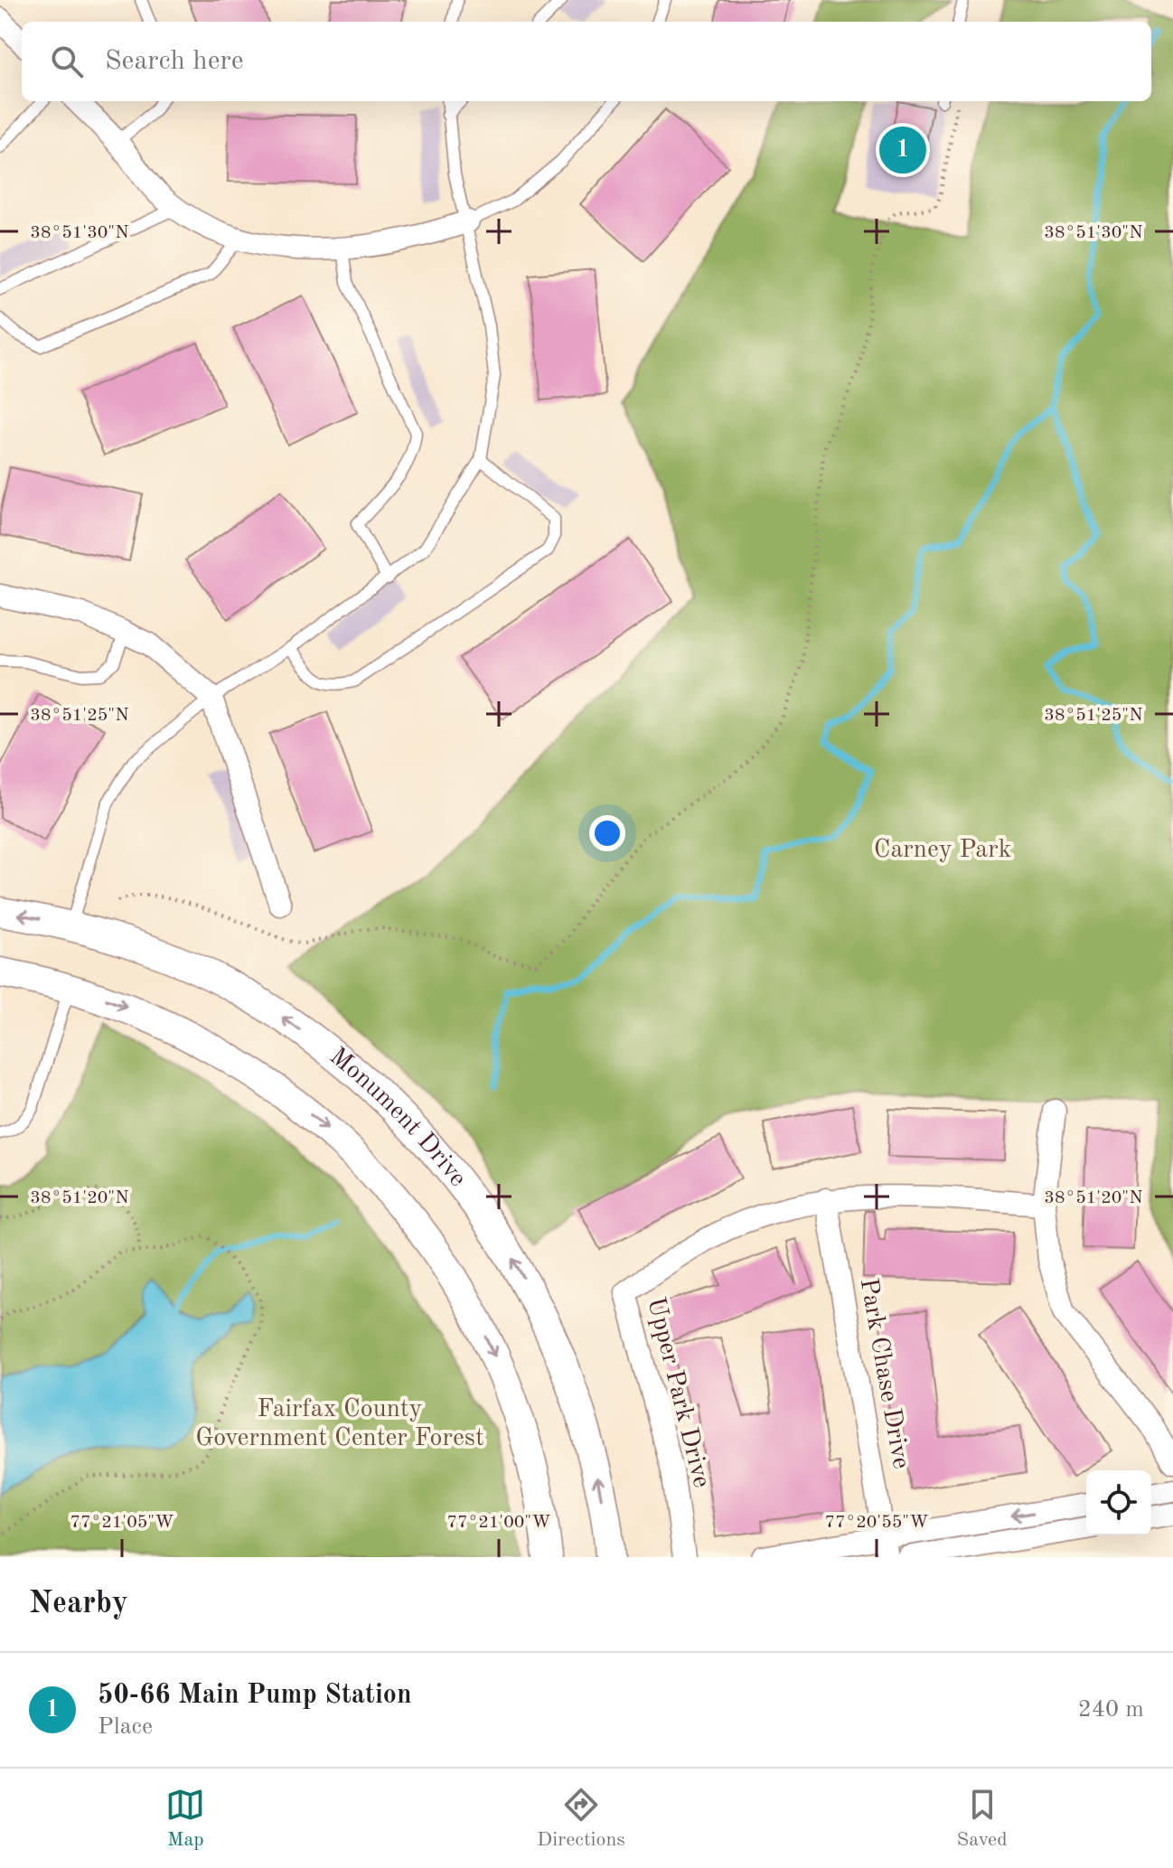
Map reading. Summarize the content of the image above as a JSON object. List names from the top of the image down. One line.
{"streets":{"main road":["Monument Drive"],"street":["Park Chase Drive","Upper Park Drive"]},"crossings":[["Park Chase Drive","Upper Park Drive"]],"parks":["Carney Park","Fairfax County Government Center Forest"],"page":{"search":"Search here","pins":"1","heading":"Nearby","list":[{"mark":"1","name":"50-66 Main Pump Station","note":"Place","value":"240 m"}],"nav":["Map","Directions","Saved"]},"coordinates":["38°51'30\"N","38°51'25\"N","38°51'20\"N","77°21'05\"W","77°21'00\"W","77°20'55\"W"]}
